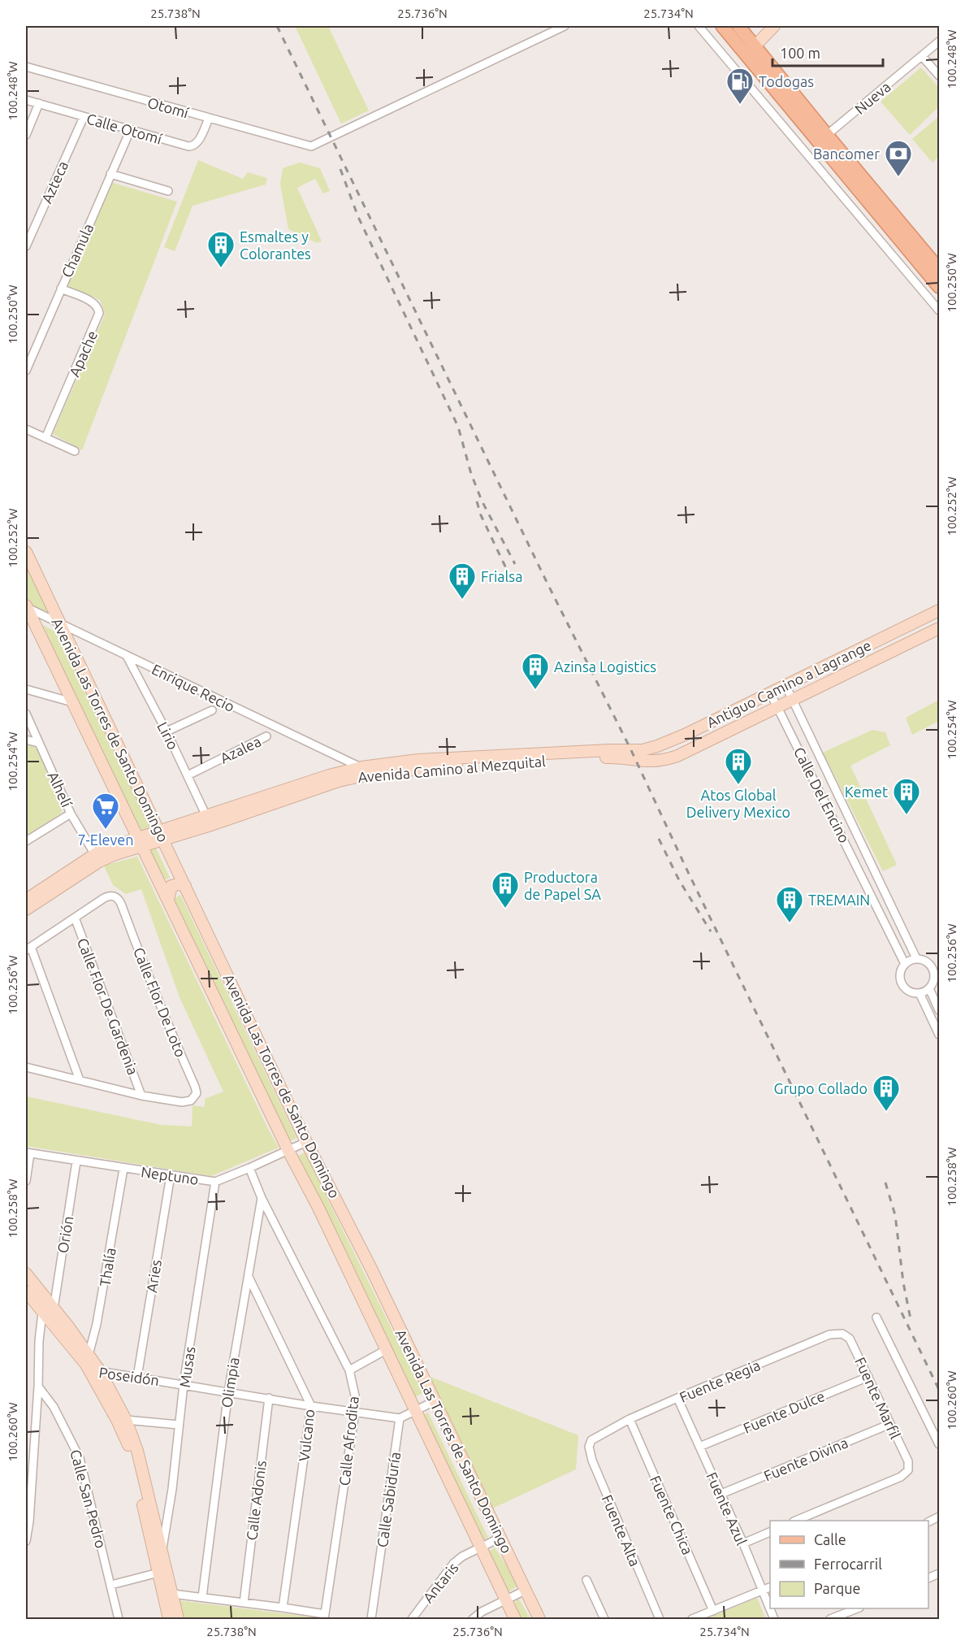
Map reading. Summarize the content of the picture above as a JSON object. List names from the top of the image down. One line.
{"streets":{"street":["Nueva","Otomí","Calle Otomí","Azteca","Chamula","Apache","Antiguo Camino a Lagrange","Enrique Recio","Avenida Las Torres de Santo Domingo","Lirio","Azalea","Avenida Camino al Mezquital","Alhelí","Calle Del Encino","Calle Flor De Loto","Calle Flor De Gardenia","Neptuno","Orión","Thalía","Aries","Musas","Poseidón","Fuente Regia","Olimpia","Fuente Marfil","Fuente Dulce","Vulcano","Calle Afrodita","Fuente Divina","Calle San Pedro","Calle Sabiduría","Calle Adonis","Fuente Azul","Fuente Chica","Fuente Alta","Antaris"]},"crossings":[["Otomí","Calle Otomí"],["Calle Otomí","Azteca"],["Calle Otomí","Chamula"],["Chamula","Apache"],["Antiguo Camino a Lagrange","Avenida Camino al Mezquital"],["Antiguo Camino a Lagrange","Calle Del Encino"],["Enrique Recio","Avenida Las Torres de Santo Domingo"],["Enrique Recio","Lirio"],["Enrique Recio","Avenida Camino al Mezquital"],["Avenida Las Torres de Santo Domingo","Avenida Camino al Mezquital"],["Avenida Las Torres de Santo Domingo","Neptuno"],["Avenida Las Torres de Santo Domingo","Antaris"],["Lirio","Azalea"],["Lirio","Avenida Camino al Mezquital"],["Avenida Camino al Mezquital","Alhelí"],["Calle Flor De Loto","Calle Flor De Gardenia"],["Neptuno","Orión"],["Neptuno","Thalía"],["Neptuno","Aries"],["Neptuno","Musas"],["Neptuno","Calle Afrodita"],["Thalía","Poseidón"],["Aries","Poseidón"],["Musas","Poseidón"],["Poseidón","Olimpia"],["Poseidón","Vulcano"],["Poseidón","Calle Afrodita"],["Poseidón","Calle Sabiduría"],["Poseidón","Calle Adonis"],["Fuente Regia","Fuente Marfil"],["Fuente Regia","Fuente Azul"],["Fuente Regia","Fuente Chica"],["Fuente Regia","Fuente Alta"],["Olimpia","Vulcano"],["Olimpia","Calle Afrodita"],["Fuente Marfil","Fuente Dulce"],["Fuente Marfil","Fuente Divina"],["Fuente Dulce","Fuente Azul"],["Fuente Divina","Fuente Azul"]],"places":{"fuel station":["Todogas"],"bank":["Bancomer"],"building":["Esmaltes y Colorantes","Frialsa","Azinsa Logistics","Atos Global Delivery Mexico","Kemet","Productora de Papel SA","TREMAIN","Grupo Collado"],"supermarket":["7-Eleven"]},"legend":["Calle","Ferrocarril","Parque"],"scale_bar":"100 m","coordinates":["25.738°N","25.736°N","25.734°N","100.248°W","100.250°W","100.252°W","100.254°W","100.256°W","100.258°W","100.260°W"]}
